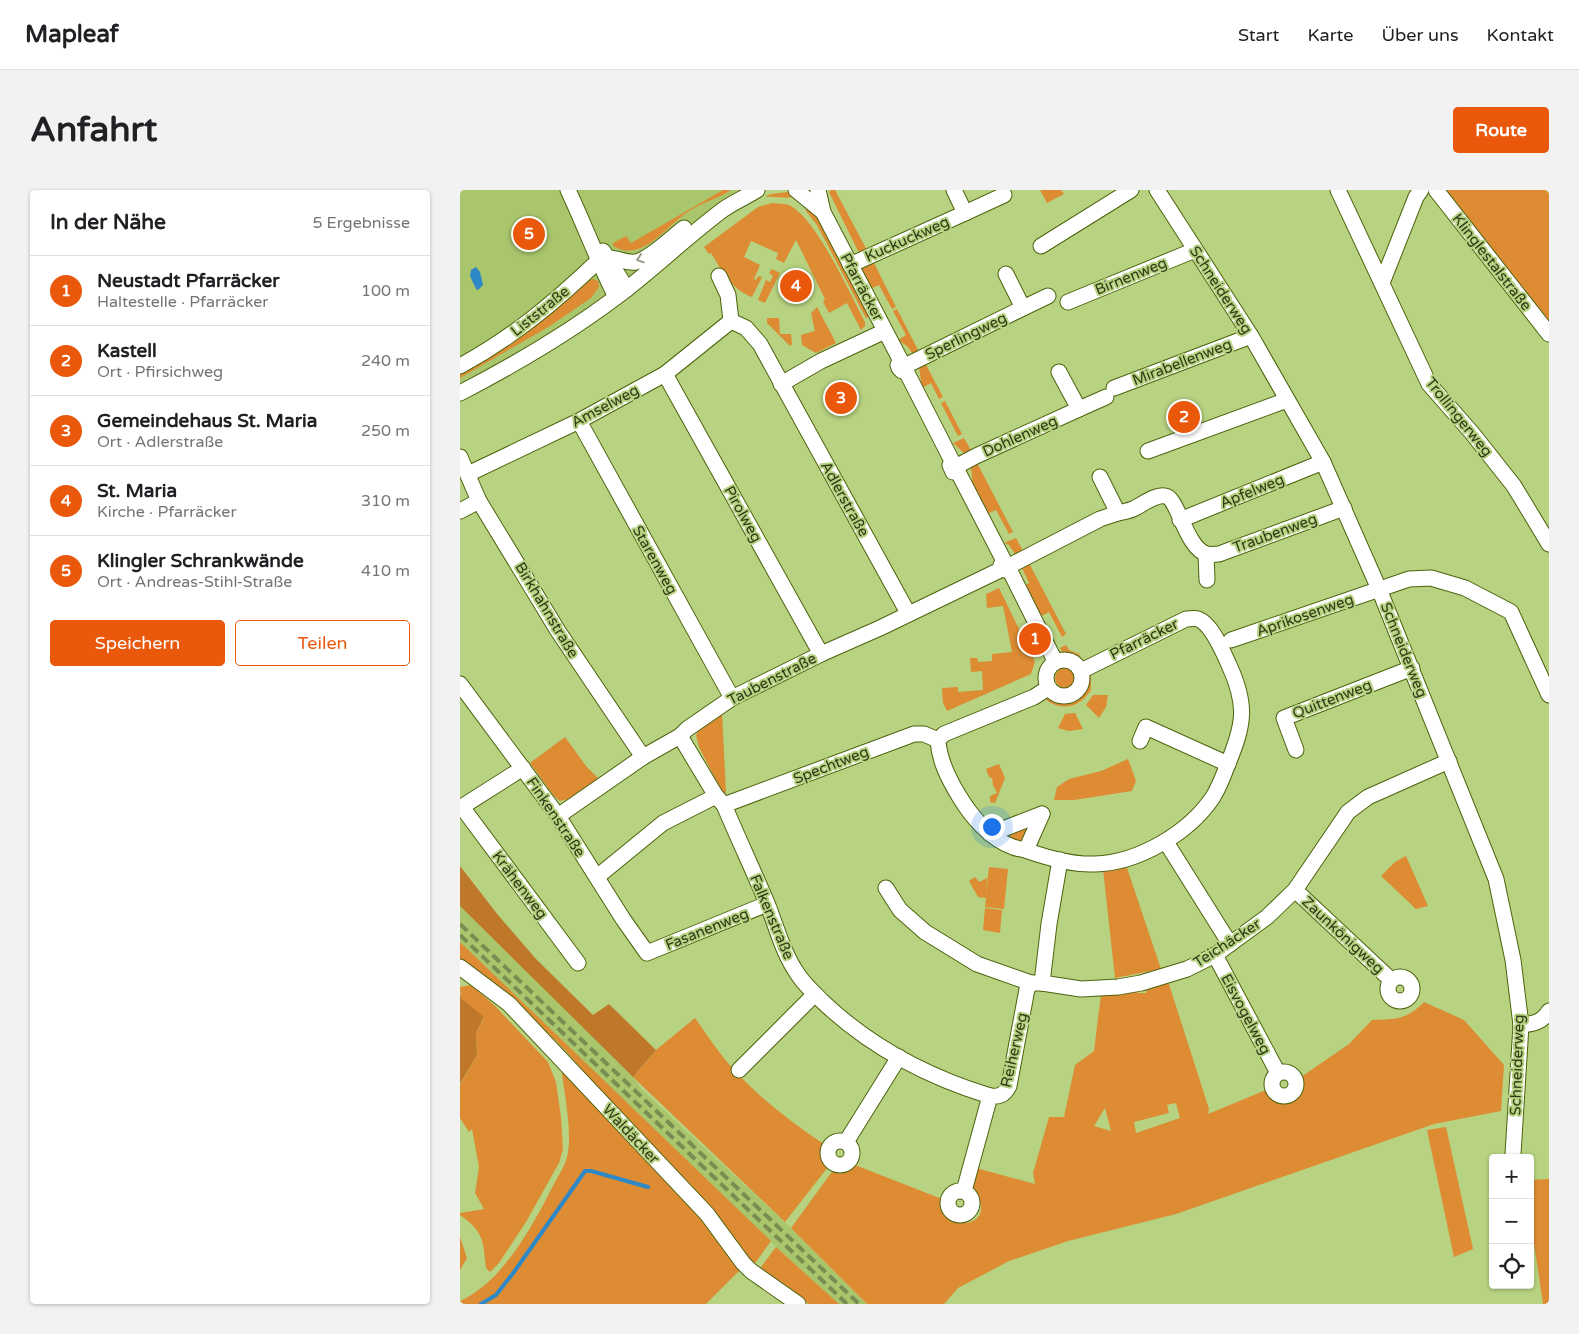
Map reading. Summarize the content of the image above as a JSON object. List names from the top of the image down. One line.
{"streets":{"street":["Kuckuckweg","Klinglestalstraße","Birnenweg","Pfarräcker","Schneiderweg","Liststraße","Sperlingweg","Mirabellenweg","Amselweg","Trollingerweg","Dohlenweg","Apfelweg","Adlerstraße","Pirolweg","Traubenweg","Starenweg","Birkhahnstraße","Aprikosenweg","Taubenstraße","Quittenweg","Spechtweg","Finkenstraße","Krähenweg","Falkenstraße","Fasanenweg","Zaunkönigweg","Teichäcker","Eisvogelweg","Reiherweg","Waldäcker"]},"crossings":[["Kuckuckweg","Pfarräcker"],["Birnenweg","Schneiderweg"],["Pfarräcker","Sperlingweg"],["Pfarräcker","Dohlenweg"],["Pfarräcker","Taubenstraße"],["Pfarräcker","Spechtweg"],["Schneiderweg","Mirabellenweg"],["Schneiderweg","Apfelweg"],["Schneiderweg","Traubenweg"],["Schneiderweg","Aprikosenweg"],["Schneiderweg","Quittenweg"],["Schneiderweg","Teichäcker"],["Mirabellenweg","Dohlenweg"],["Amselweg","Adlerstraße"],["Amselweg","Pirolweg"],["Amselweg","Starenweg"],["Amselweg","Birkhahnstraße"],["Apfelweg","Taubenstraße"],["Adlerstraße","Taubenstraße"],["Pirolweg","Taubenstraße"],["Starenweg","Taubenstraße"],["Birkhahnstraße","Taubenstraße"],["Taubenstraße","Finkenstraße"],["Taubenstraße","Falkenstraße"],["Spechtweg","Finkenstraße"],["Spechtweg","Falkenstraße"],["Finkenstraße","Fasanenweg"],["Falkenstraße","Fasanenweg"],["Falkenstraße","Reiherweg"],["Zaunkönigweg","Teichäcker"],["Teichäcker","Eisvogelweg"],["Teichäcker","Reiherweg"]],"page":{"header":"Mapleaf","nav":["Start","Karte","Über uns","Kontakt"],"buttons":["Route",["Speichern","Teilen"]],"title":"Anfahrt","heading":["In der Nähe","5 Ergebnisse"],"pins":["5","4","3","2","1"],"list":[{"mark":"1","name":"Neustadt Pfarräcker","note":"Haltestelle · Pfarräcker","value":"100 m"},{"mark":"2","name":"Kastell","note":"Ort · Pfirsichweg","value":"240 m"},{"mark":"3","name":"Gemeindehaus St. Maria","note":"Ort · Adlerstraße","value":"250 m"},{"mark":"4","name":"St. Maria","note":"Kirche · Pfarräcker","value":"310 m"},{"mark":"5","name":"Klingler Schrankwände","note":"Ort · Andreas-Stihl-Straße","value":"410 m"}],"map_buttons":["+","−"]}}
